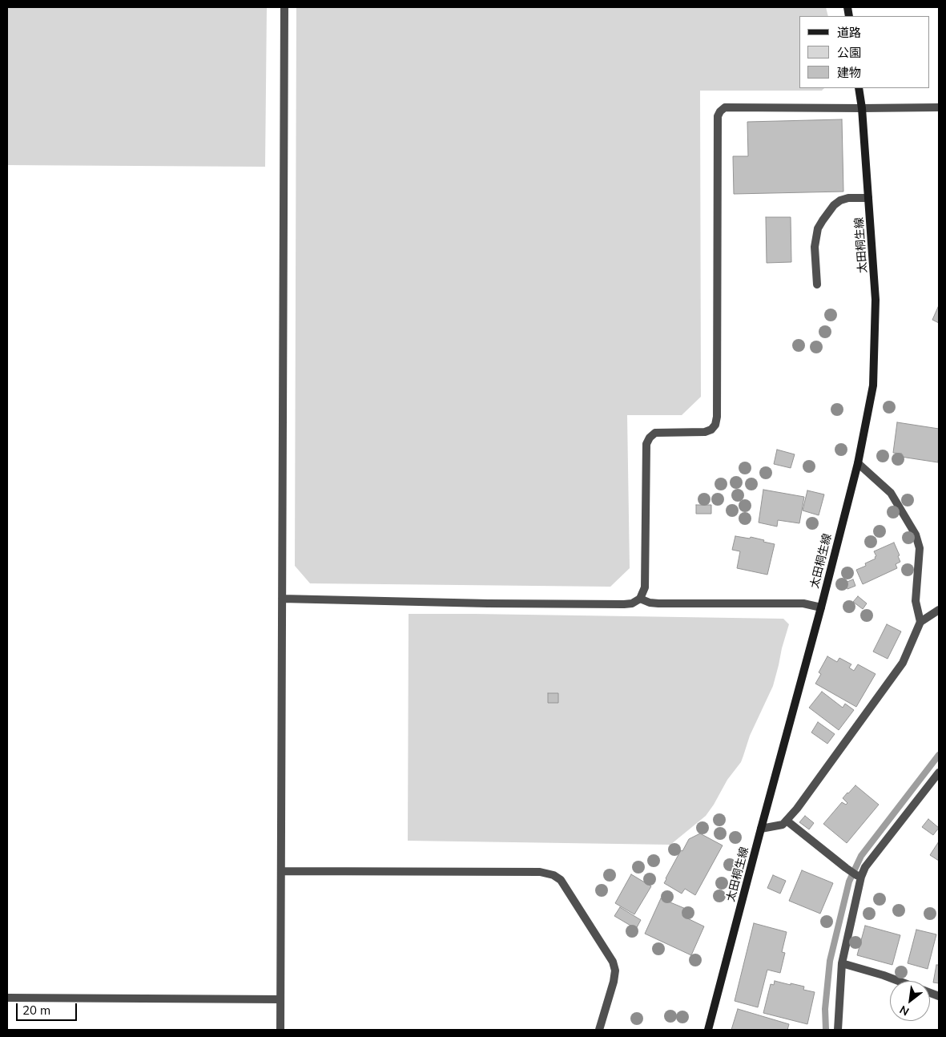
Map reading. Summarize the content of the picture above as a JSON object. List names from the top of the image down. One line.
{"streets":{"main road":["太田桐生線"]},"legend":["道路","公園","建物"],"scale_bar":"20 m","north":"bottom left"}
